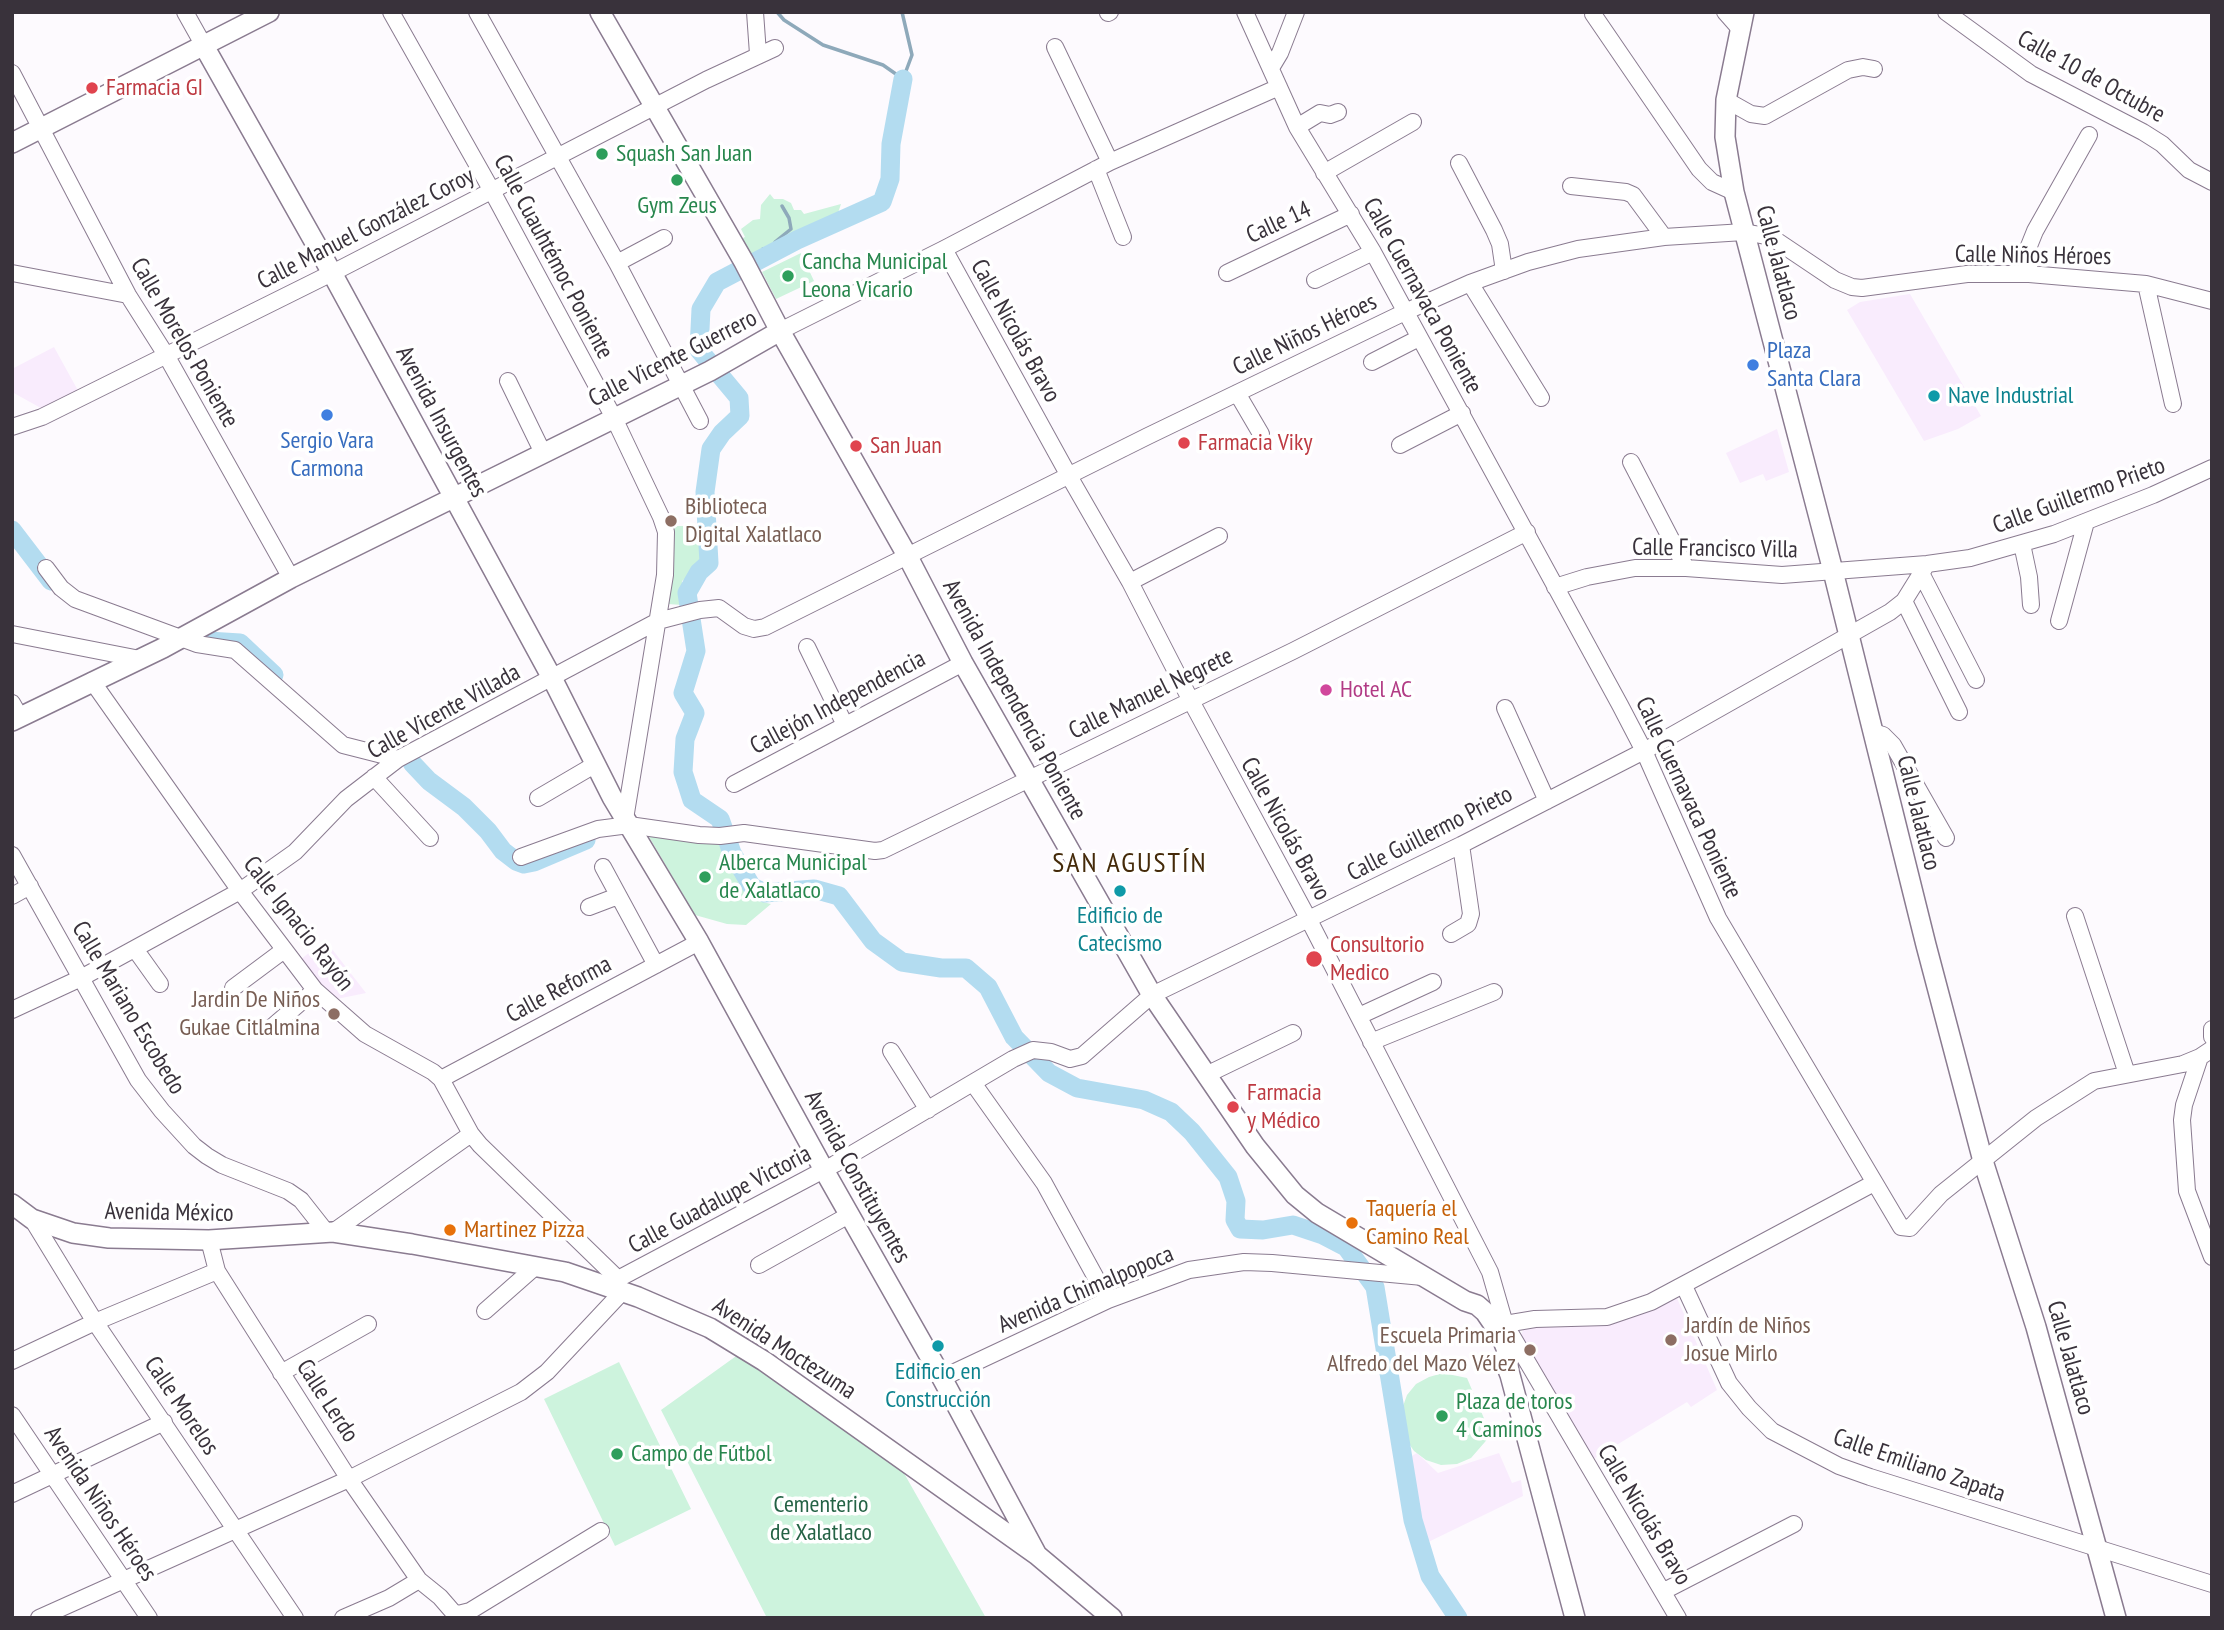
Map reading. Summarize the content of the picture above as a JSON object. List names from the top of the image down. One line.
{"streets":{"main road":["Calle Jalatlaco","Calle Vicente Guerrero","Avenida Insurgentes","Avenida Independencia Poniente","Avenida Constituyentes","Avenida México","Avenida Moctezuma"],"street":["Calle 10 de Octubre","Calle 14","Calle Manuel González Coroy","Calle Niños Héroes","Calle Cuauhtémoc Poniente","Calle Cuernavaca Poniente","Calle Nicolás Bravo","Calle Morelos Poniente","Calle Guillermo Prieto","Calle Francisco Villa","Calle Manuel Negrete","Callejón Independencia","Calle Vicente Villada","Calle Ignacio Rayón","Calle Reforma","Calle Mariano Escobedo","Calle Guadalupe Victoria","Avenida Chimalpopoca","Calle Lerdo","Calle Morelos","Calle Emiliano Zapata","Avenida Niños Héroes"]},"crossings":[["Calle 14","Calle Cuernavaca Poniente"],["Calle Manuel González Coroy","Calle Cuauhtémoc Poniente"],["Calle Manuel González Coroy","Calle Morelos Poniente"],["Calle Manuel González Coroy","Avenida Insurgentes"],["Calle Manuel González Coroy","Avenida Independencia Poniente"],["Calle Niños Héroes","Calle Jalatlaco"],["Calle Niños Héroes","Calle Cuernavaca Poniente"],["Calle Niños Héroes","Calle Nicolás Bravo"],["Calle Niños Héroes","Avenida Independencia Poniente"],["Calle Niños Héroes","Calle Vicente Villada"],["Calle Cuauhtémoc Poniente","Calle Vicente Guerrero"],["Calle Cuauhtémoc Poniente","Avenida Insurgentes"],["Calle Cuauhtémoc Poniente","Calle Manuel Negrete"],["Calle Cuauhtémoc Poniente","Calle Vicente Villada"],["Calle Cuauhtémoc Poniente","Avenida Constituyentes"],["Calle Jalatlaco","Calle Cuernavaca Poniente"],["Calle Jalatlaco","Calle Guillermo Prieto"],["Calle Jalatlaco","Calle Francisco Villa"],["Calle Jalatlaco","Calle Emiliano Zapata"],["Calle Cuernavaca Poniente","Calle Vicente Guerrero"],["Calle Cuernavaca Poniente","Calle Guillermo Prieto"],["Calle Cuernavaca Poniente","Calle Francisco Villa"],["Calle Cuernavaca Poniente","Calle Manuel Negrete"],["Calle Nicolás Bravo","Calle Vicente Guerrero"],["Calle Nicolás Bravo","Calle Guillermo Prieto"],["Calle Nicolás Bravo","Calle Manuel Negrete"],["Calle Nicolás Bravo","Avenida Independencia Poniente"],["Calle Morelos Poniente","Calle Vicente Guerrero"],["Calle Vicente Guerrero","Avenida Insurgentes"],["Calle Vicente Guerrero","Avenida Independencia Poniente"],["Calle Vicente Guerrero","Calle Ignacio Rayón"],["Avenida Insurgentes","Calle Manuel Negrete"],["Avenida Insurgentes","Calle Vicente Villada"],["Avenida Insurgentes","Avenida Constituyentes"],["Calle Guillermo Prieto","Calle Francisco Villa"],["Calle Guillermo Prieto","Avenida Independencia Poniente"],["Calle Guillermo Prieto","Calle Guadalupe Victoria"],["Calle Manuel Negrete","Avenida Independencia Poniente"],["Calle Manuel Negrete","Avenida Constituyentes"],["Avenida Independencia Poniente","Callejón Independencia"],["Avenida Independencia Poniente","Avenida Chimalpopoca"],["Calle Vicente Villada","Calle Ignacio Rayón"],["Calle Vicente Villada","Calle Mariano Escobedo"],["Calle Ignacio Rayón","Calle Reforma"],["Calle Ignacio Rayón","Calle Guadalupe Victoria"],["Calle Ignacio Rayón","Avenida Moctezuma"],["Calle Reforma","Avenida Constituyentes"],["Calle Mariano Escobedo","Avenida México"],["Calle Mariano Escobedo","Avenida Moctezuma"],["Avenida Constituyentes","Calle Guadalupe Victoria"],["Avenida Constituyentes","Avenida Chimalpopoca"],["Avenida Constituyentes","Avenida Moctezuma"],["Calle Guadalupe Victoria","Avenida Moctezuma"],["Calle Guadalupe Victoria","Calle Lerdo"],["Calle Guadalupe Victoria","Calle Morelos"],["Avenida México","Avenida Moctezuma"],["Avenida México","Calle Lerdo"],["Avenida México","Calle Morelos"]],"districts":["SAN AGUSTÍN"],"parks":["Cementerio de Xalatlaco"],"places":["Farmacia GI","Squash San Juan","Gym Zeus","Cancha Municipal Leona Vicario","Plaza Santa Clara","Nave Industrial","Sergio Vara Carmona","Farmacia Viky","San Juan","Biblioteca Digital Xalatlaco","Hotel AC","Alberca Municipal de Xalatlaco","Edificio de Catecismo","Consultorio Medico","Jardin De Niños Gukae Citlalmina","Farmacia y Médico","Taquería el Camino Real","Martinez Pizza","Jardín de Niños Josue Mirlo","Edificio en Construcción","Escuela Primaria Alfredo del Mazo Vélez","Plaza de toros 4 Caminos","Campo de Fútbol"]}
